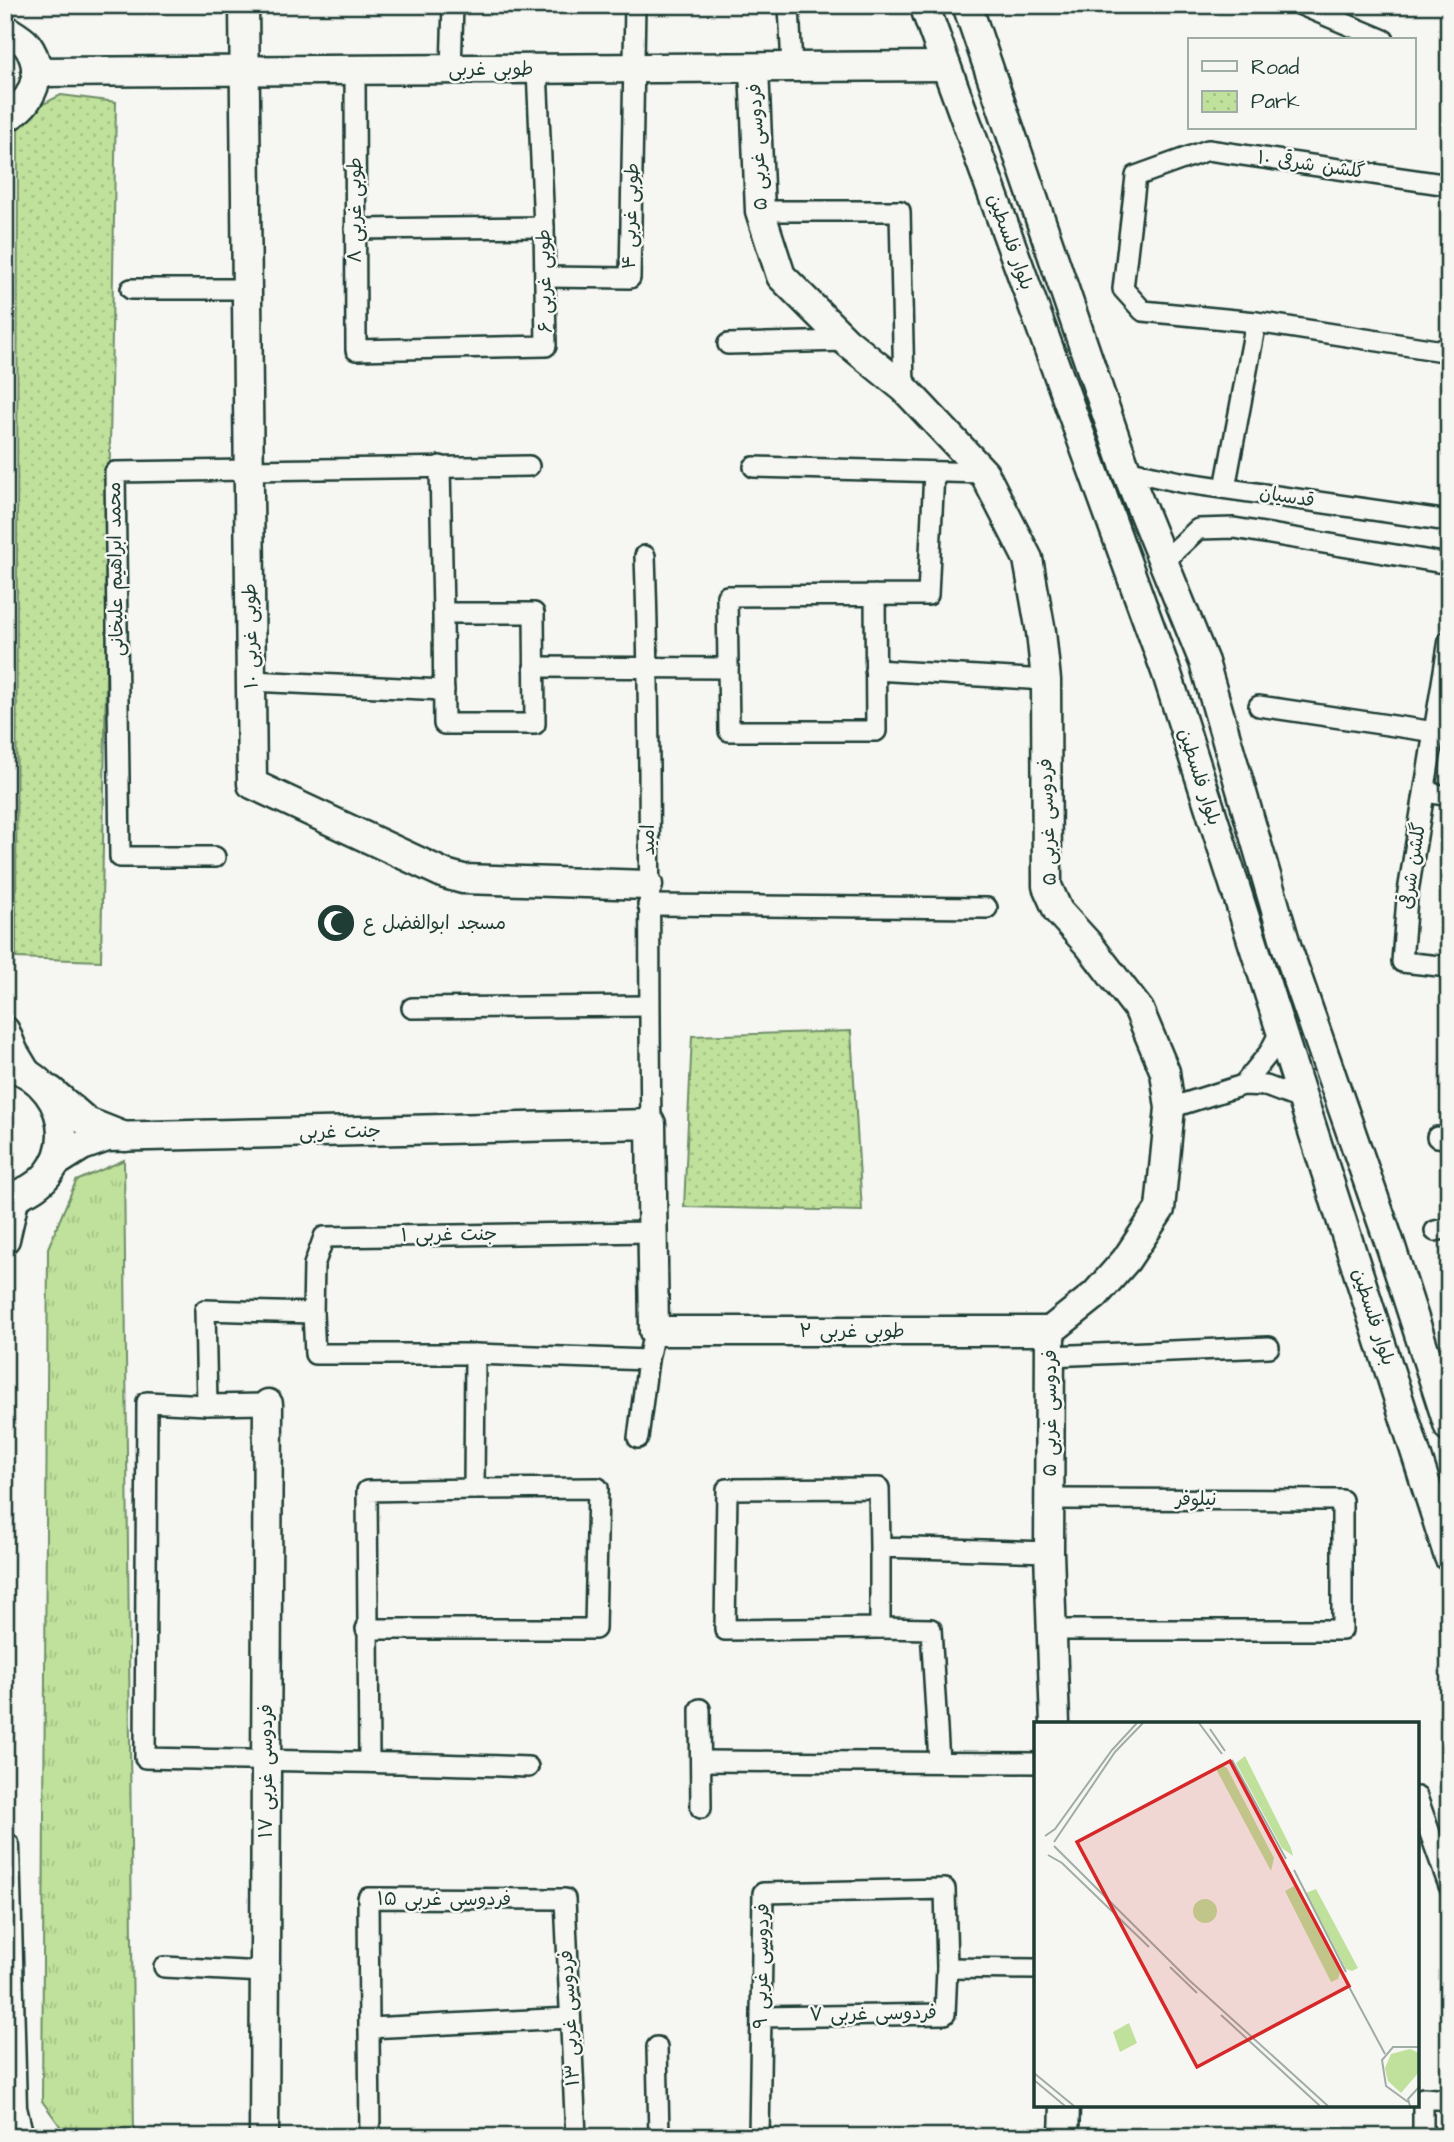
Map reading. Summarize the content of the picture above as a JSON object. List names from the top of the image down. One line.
{"streets":{"street":["طوبی غربی","فردوسی غربی ۵","گلشن شرقی ۱۰","طوبی غربی ۸","طوبی غربی ۴","بلوار فلسطین","طوبی غربی ۶","قدسیان","محمد ابراهیم علیخانی","طوبی غربی ۱۰","امید","گلشن شرقی","جنت غربی","جنت غربی ۱","طوبی غربی ۲","نیلوفر","فردوسی غربی ۱۷","فردوسی غربی ۱۵","فردوسی غربی ۹","فردوسی غربی ۷","فردوسی غربی ۱۳"]},"crossings":[["طوبی غربی","فردوسی غربی ۵"],["طوبی غربی","طوبی غربی ۸"],["طوبی غربی","طوبی غربی ۴"],["طوبی غربی","بلوار فلسطین"],["طوبی غربی","طوبی غربی ۶"],["طوبی غربی","طوبی غربی ۱۰"],["فردوسی غربی ۵","طوبی غربی ۲"],["فردوسی غربی ۵","نیلوفر"],["طوبی غربی ۸","طوبی غربی ۶"],["طوبی غربی ۴","طوبی غربی ۶"],["بلوار فلسطین","قدسیان"],["محمد ابراهیم علیخانی","طوبی غربی ۱۰"],["طوبی غربی ۱۰","امید"],["امید","جنت غربی"],["فردوسی غربی ۱۵","فردوسی غربی ۱۳"],["فردوسی غربی ۹","فردوسی غربی ۷"]],"places":{"mosque":["مسجد ابوالفضل ع"]},"legend":["Road","Park"]}
